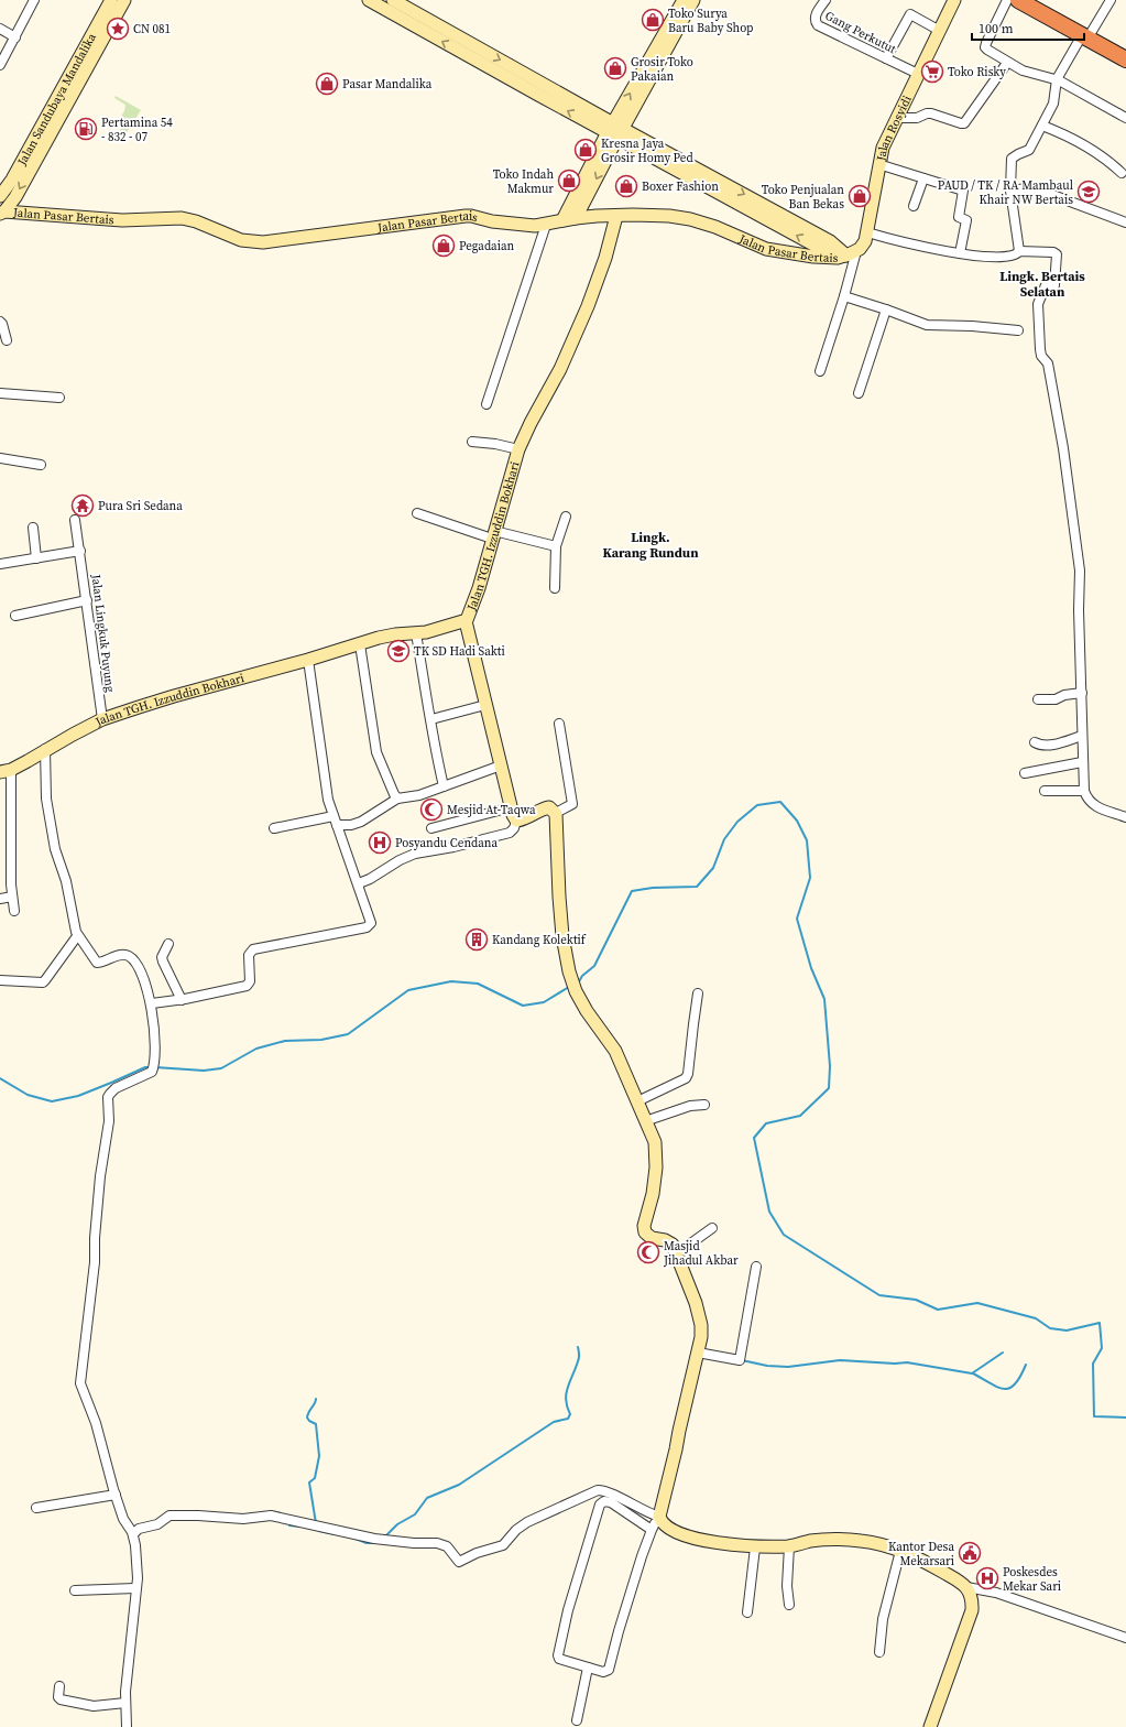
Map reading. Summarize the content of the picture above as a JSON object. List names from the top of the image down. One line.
{"streets":{"street":["Gang Perkutut","Jalan Sandubaya Mandalika","Jalan Rosyidi","Jalan Pasar Bertais","Jalan TGH. Izzuddin Bokhari","Jalan Lingkuk Puyung"]},"crossings":[["Gang Perkutut","Jalan Rosyidi"],["Jalan Rosyidi","Jalan Pasar Bertais"],["Jalan Pasar Bertais","Jalan TGH. Izzuddin Bokhari"],["Jalan TGH. Izzuddin Bokhari","Jalan Lingkuk Puyung"]],"districts":["Lingk. Bertais Selatan","Lingk. Karang Rundun"],"places":{"shop":["Toko Surya Baru Baby Shop","Grosir Toko Pakaian","Pasar Mandalika","Kresna Jaya Grosir Homy Ped","Toko Indah Makmur","Boxer Fashion","Toko Penjualan Ban Bekas","Pegadaian"],"place":["CN 081"],"supermarket":["Toko Risky"],"fuel station":["Pertamina 54 - 832 - 07"],"school or university":["PAUD / TK / RA Mambaul Khair NW Bertais","TK SD Hadi Sakti"],"temple":["Pura Sri Sedana"],"mosque":["Mesjid At-Taqwa","Masjid Jihadul Akbar"],"hospital":["Posyandu Cendana","Poskesdes Mekar Sari"],"building":["Kandang Kolektif"],"public building":["Kantor Desa Mekarsari"]},"scale_bar":"100 m"}
